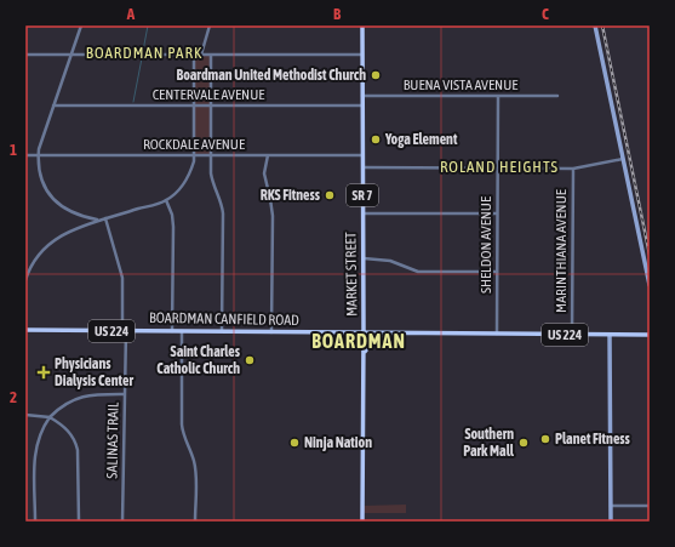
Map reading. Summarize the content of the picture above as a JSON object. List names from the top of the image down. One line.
{"streets":{"main road":["SR 7","MARKET STREET","BOARDMAN CANFIELD ROAD","US 224"],"street":["BUENA VISTA AVENUE","CENTERVALE AVENUE","ROCKDALE AVENUE","SHELDON AVENUE","MARINTHIANA AVENUE","SALINAS TRAIL"]},"crossings":[["BUENA VISTA AVENUE","SHELDON AVENUE"],["BUENA VISTA AVENUE","MARKET STREET"],["CENTERVALE AVENUE","MARKET STREET"],["ROCKDALE AVENUE","MARKET STREET"],["SHELDON AVENUE","US 224"],["MARINTHIANA AVENUE","US 224"],["MARKET STREET","BOARDMAN CANFIELD ROAD"],["MARKET STREET","US 224"],["BOARDMAN CANFIELD ROAD","US 224"],["BOARDMAN CANFIELD ROAD","SALINAS TRAIL"]],"districts":["BOARDMAN PARK","ROLAND HEIGHTS","BOARDMAN"],"places":{"other":["Boardman United Methodist Church","Yoga Element","RKS Fitness","Saint Charles Catholic Church","Planet Fitness","Ninja Nation","Southern Park Mall"],"health":["Physicians Dialysis Center"]},"grid":{"columns":["A","B","C"],"rows":["1","2"]}}
